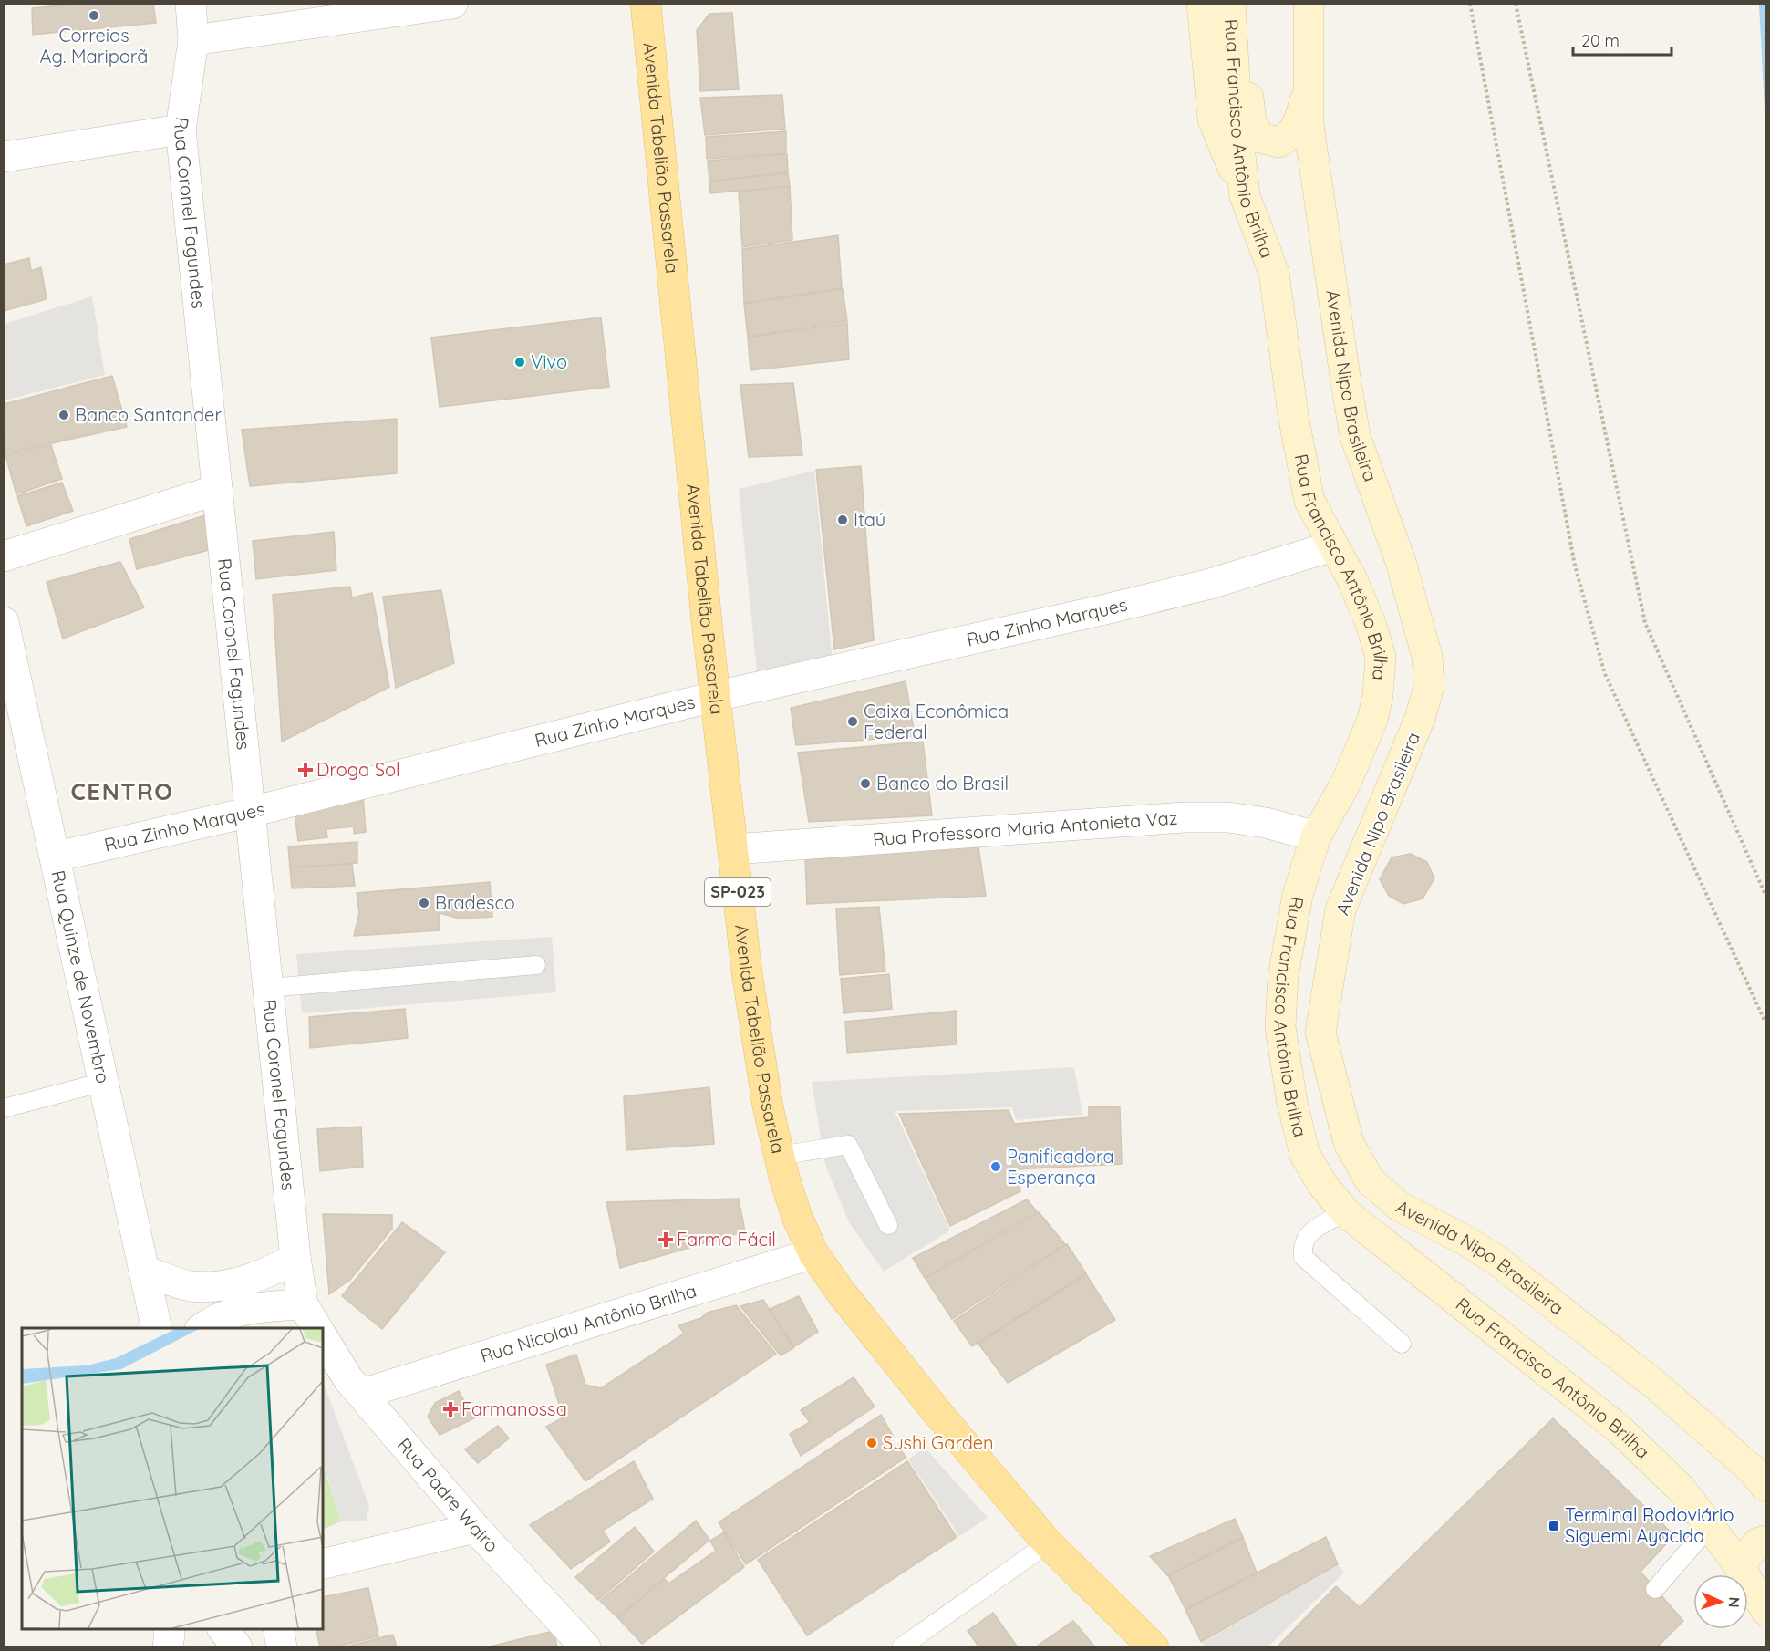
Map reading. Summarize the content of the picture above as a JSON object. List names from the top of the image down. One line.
{"streets":{"main road":["Avenida Tabelião Passarela","SP-023"],"street":["Rua Francisco Antônio Brilha","Rua Coronel Fagundes","Avenida Nipo Brasileira","Rua Zinho Marques","Rua Professora Maria Antonieta Vaz","Rua Quinze de Novembro","Rua Nicolau Antônio Brilha","Rua Padre Wairo"]},"crossings":[["Rua Francisco Antônio Brilha","Rua Zinho Marques"],["Rua Francisco Antônio Brilha","Rua Professora Maria Antonieta Vaz"],["Avenida Tabelião Passarela","Rua Zinho Marques"],["Avenida Tabelião Passarela","Rua Professora Maria Antonieta Vaz"],["Avenida Tabelião Passarela","Rua Nicolau Antônio Brilha"],["Rua Coronel Fagundes","Rua Zinho Marques"],["Rua Zinho Marques","Rua Quinze de Novembro"],["Rua Nicolau Antônio Brilha","Rua Padre Wairo"]],"districts":["CENTRO"],"places":{"other":["Correios Ag. Mariporã","Vivo","Banco Santander","Itaú","Caixa Econômica Federal","Banco do Brasil","Bradesco","Panificadora Esperança","Sushi Garden"],"health":["Droga Sol","Farma Fácil","Farmanossa"],"transit":["Terminal Rodoviário Siguemi Ayacida"]},"scale_bar":"20 m","north":"right"}
